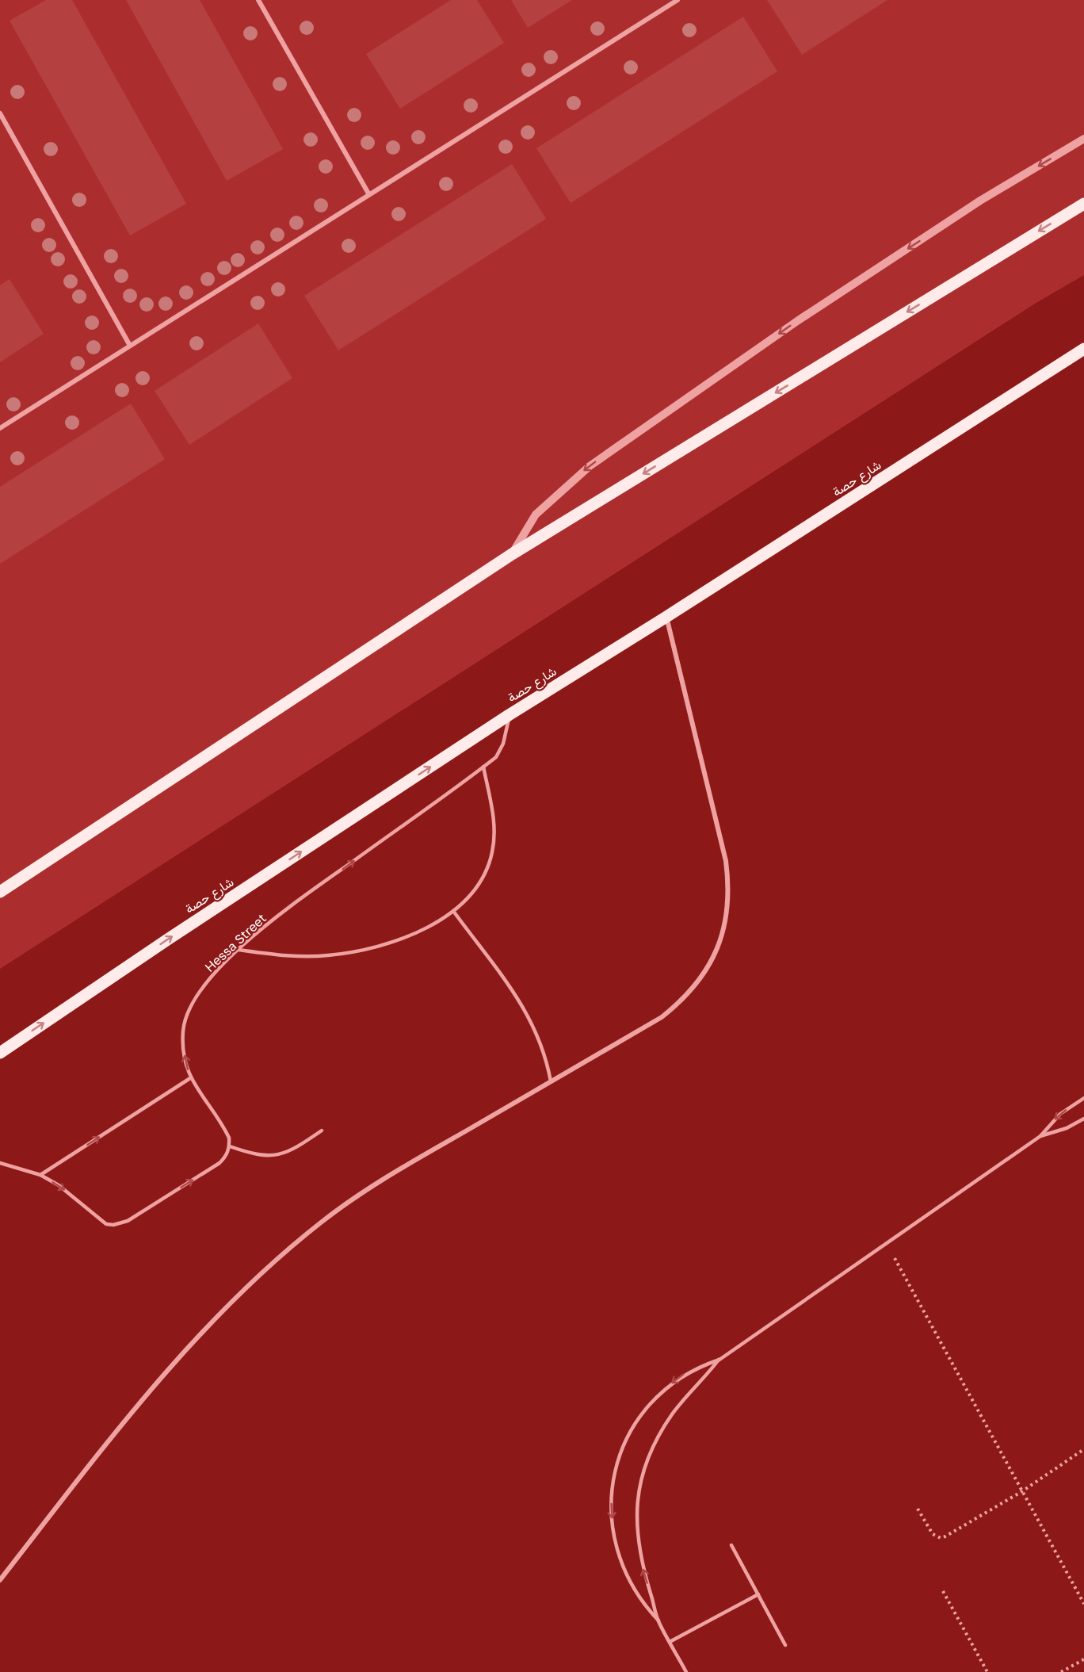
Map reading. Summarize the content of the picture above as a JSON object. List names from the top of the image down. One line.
{"streets":{"main road":["شارع حصة"],"lane":["Hessa Street"]},"crossings":[["شارع حصة","Hessa Street"]],"one_way":["شارع حصة","Hessa Street"]}
